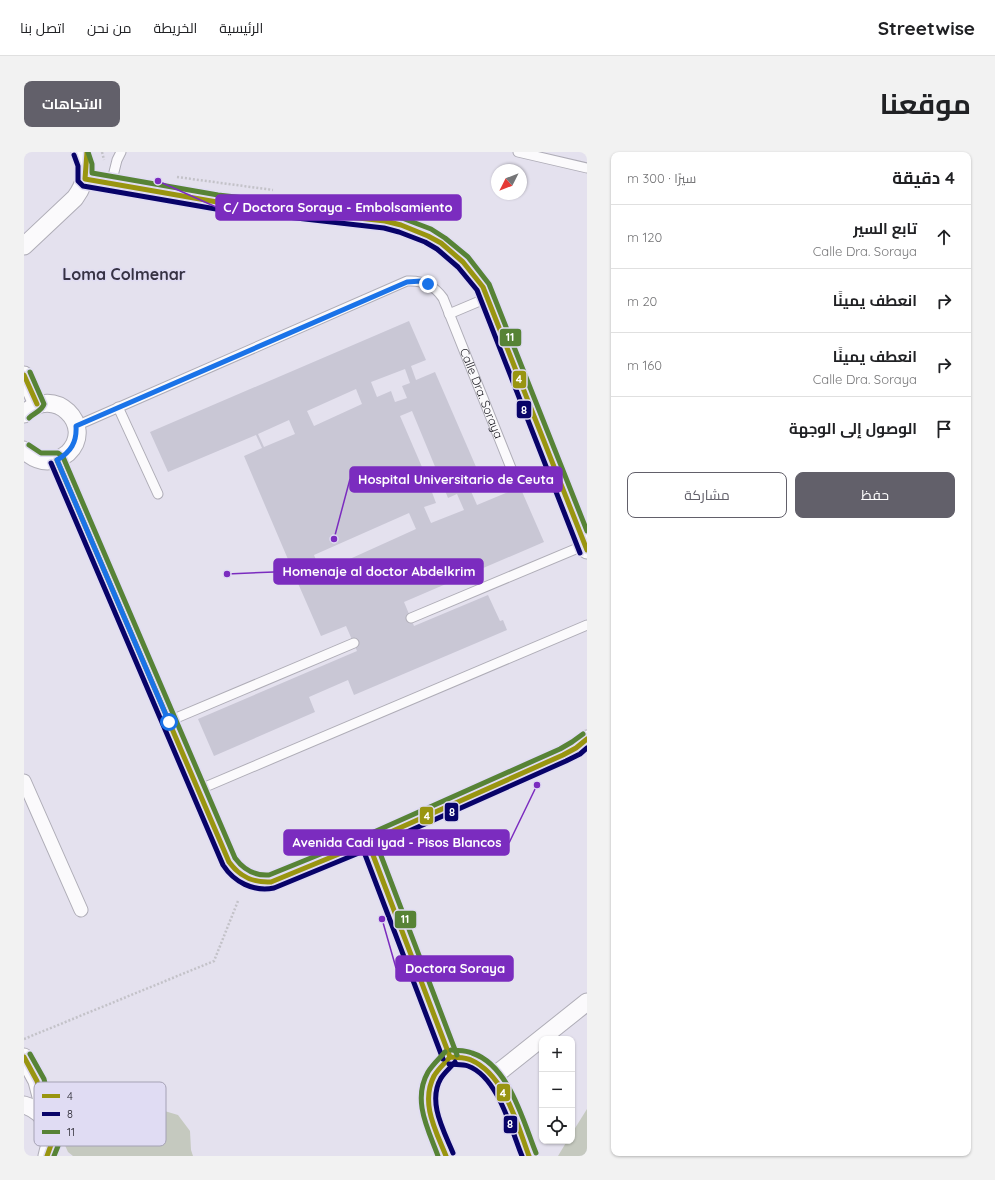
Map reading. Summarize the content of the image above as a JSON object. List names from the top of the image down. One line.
{"streets":{"lane":["Calle Dra. Soraya"]},"districts":["Loma Colmenar"],"places":["C/ Doctora Soraya - Embolsamiento","Hospital Universitario de Ceuta","Homenaje al doctor Abdelkrim","Avenida Cadi Iyad - Pisos Blancos","Doctora Soraya"],"lines":["transit line 4","transit line 11","transit line 8"],"legend":["4","8","11"],"north":"bottom left","page":{"header":"Streetwise","nav":["الرئيسية","الخريطة","من نحن","اتصل بنا"],"title":"موقعنا","buttons":["الاتجاهات",["حفظ","مشاركة"]],"heading":["4 دقيقة","سيرًا · 300 m"],"list":[["تابع السير","Calle Dra. Soraya","120 m"],["انعطف يمينًا","20 m"],["انعطف يمينًا","Calle Dra. Soraya","160 m"],"الوصول إلى الوجهة"],"map_buttons":["+","−"]}}
